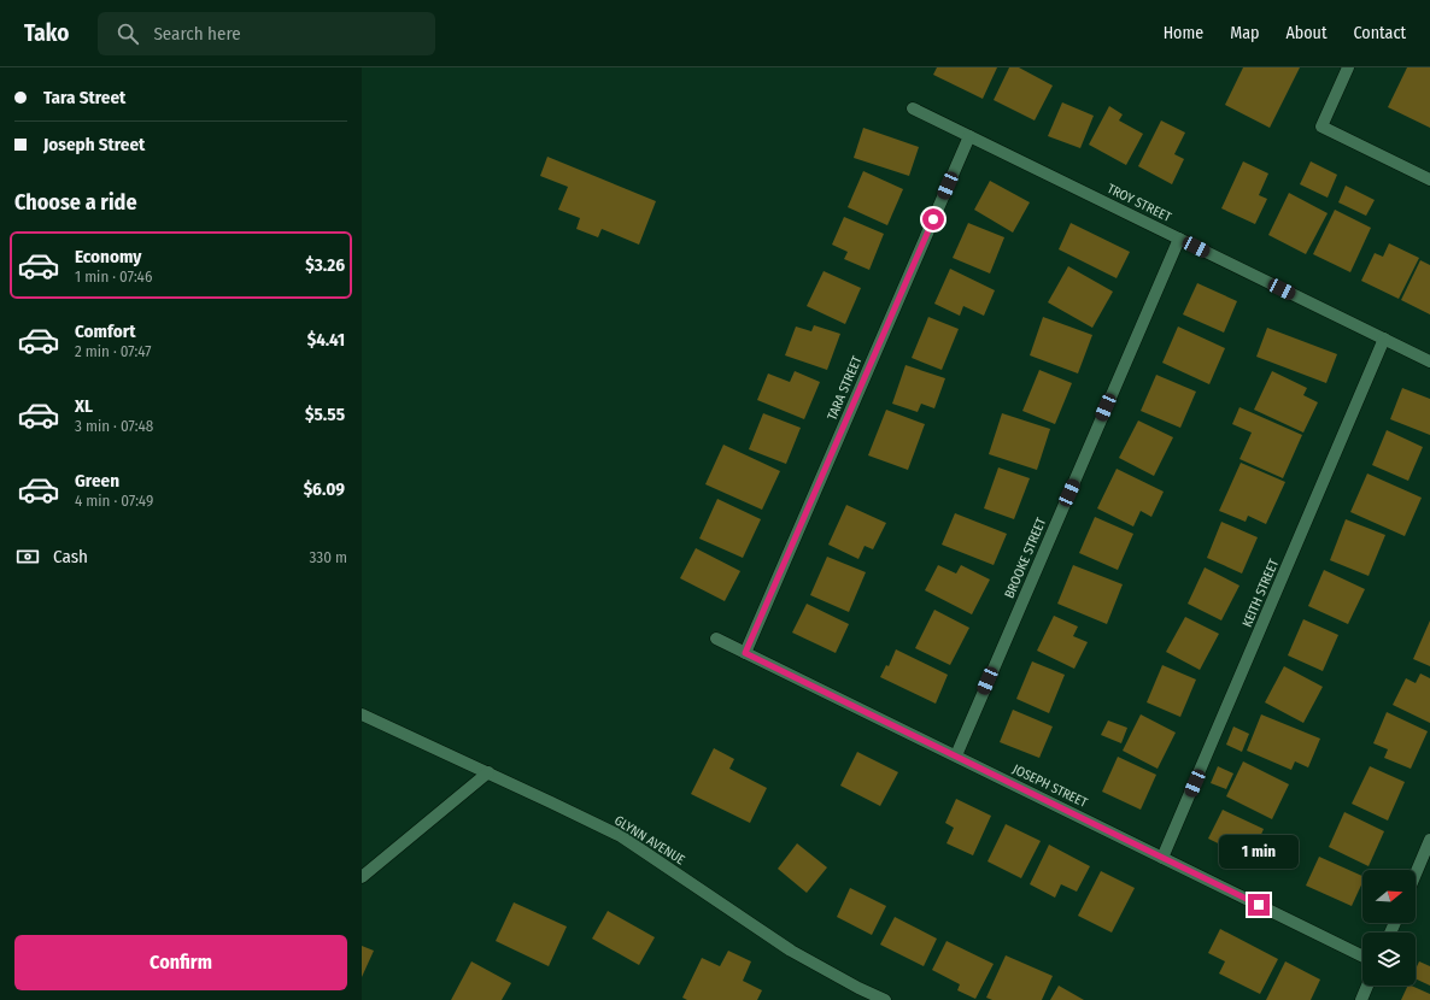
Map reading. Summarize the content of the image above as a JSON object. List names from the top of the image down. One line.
{"streets":{"street":["TROY STREET","TARA STREET","BROOKE STREET","KEITH STREET","JOSEPH STREET","GLYNN AVENUE"]},"crossings":[["TROY STREET","TARA STREET"],["TROY STREET","BROOKE STREET"],["TROY STREET","KEITH STREET"],["TARA STREET","JOSEPH STREET"],["BROOKE STREET","JOSEPH STREET"],["KEITH STREET","JOSEPH STREET"]],"north":"right","page":{"header":"Tako","search":"Search here","nav":["Home","Map","About","Contact"],"banner":["Tara Street","Joseph Street"],"heading":"Choose a ride","list":[{"name":"Economy","note":"1 min · 07:46","value":"$3.26"},{"name":"Comfort","note":"2 min · 07:47","value":"$4.41"},{"name":"XL","note":"3 min · 07:48","value":"$5.55"},{"name":"Green","note":"4 min · 07:49","value":"$6.09"}],"pay":["Cash","330 m"],"bubble":"1 min","buttons":"Confirm"}}
